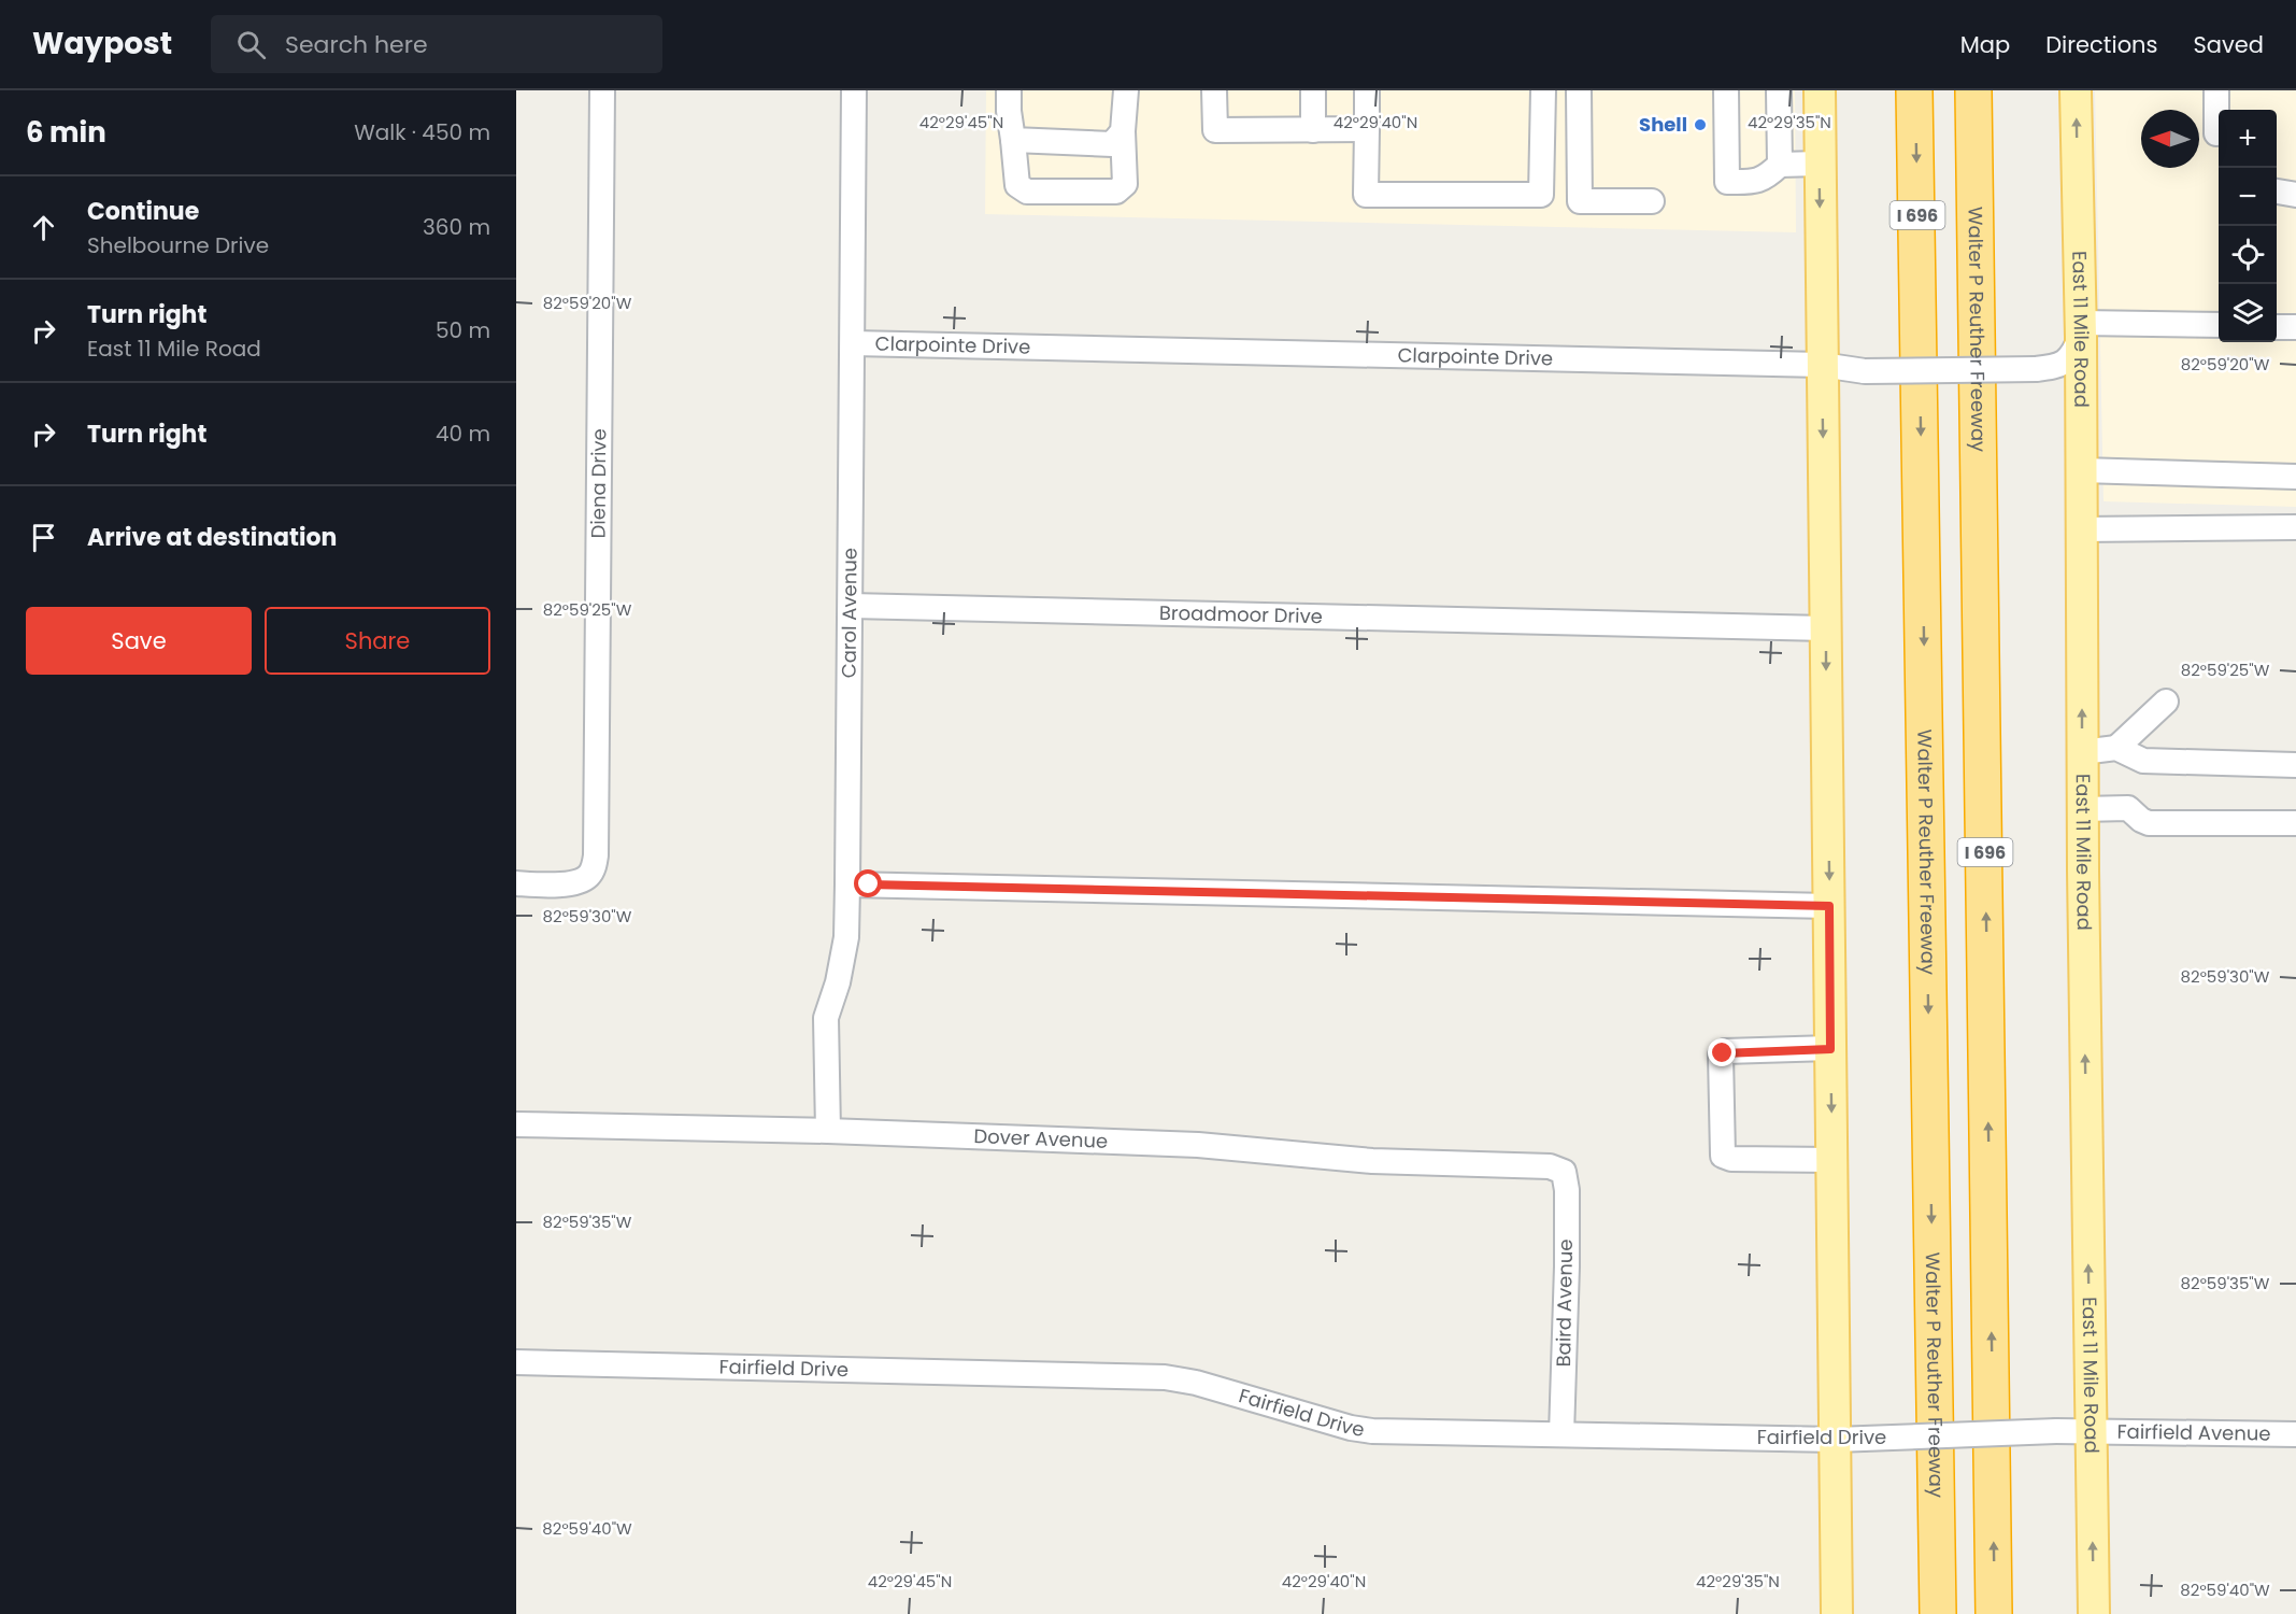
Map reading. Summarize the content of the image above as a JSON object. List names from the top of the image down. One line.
{"streets":{"highway":["I 696","Walter P Reuther Freeway"],"main road":["East 11 Mile Road"],"street":["Clarpointe Drive","Diena Drive","Carol Avenue","Broadmoor Drive","Dover Avenue","Baird Avenue","Fairfield Drive","Fairfield Avenue"]},"crossings":[["East 11 Mile Road","Clarpointe Drive"],["East 11 Mile Road","Fairfield Drive"],["East 11 Mile Road","Fairfield Avenue"],["Clarpointe Drive","Carol Avenue"],["Carol Avenue","Broadmoor Drive"],["Carol Avenue","Dover Avenue"],["Dover Avenue","Baird Avenue"],["Baird Avenue","Fairfield Drive"],["Fairfield Drive","Fairfield Avenue"]],"places":["Shell"],"north":"left","page":{"header":"Waypost","search":"Search here","nav":["Map","Directions","Saved"],"heading":["6 min","Walk · 450 m"],"map_buttons":["+","−"],"list":[["Continue","Shelbourne Drive","360 m"],["Turn right","East 11 Mile Road","50 m"],["Turn right","40 m"],"Arrive at destination"],"buttons":["Save","Share"]},"coordinates":["42°29'45\"N","42°29'40\"N","42°29'35\"N","82°59'20\"W","82°59'25\"W","82°59'30\"W","82°59'35\"W","82°59'40\"W"]}
